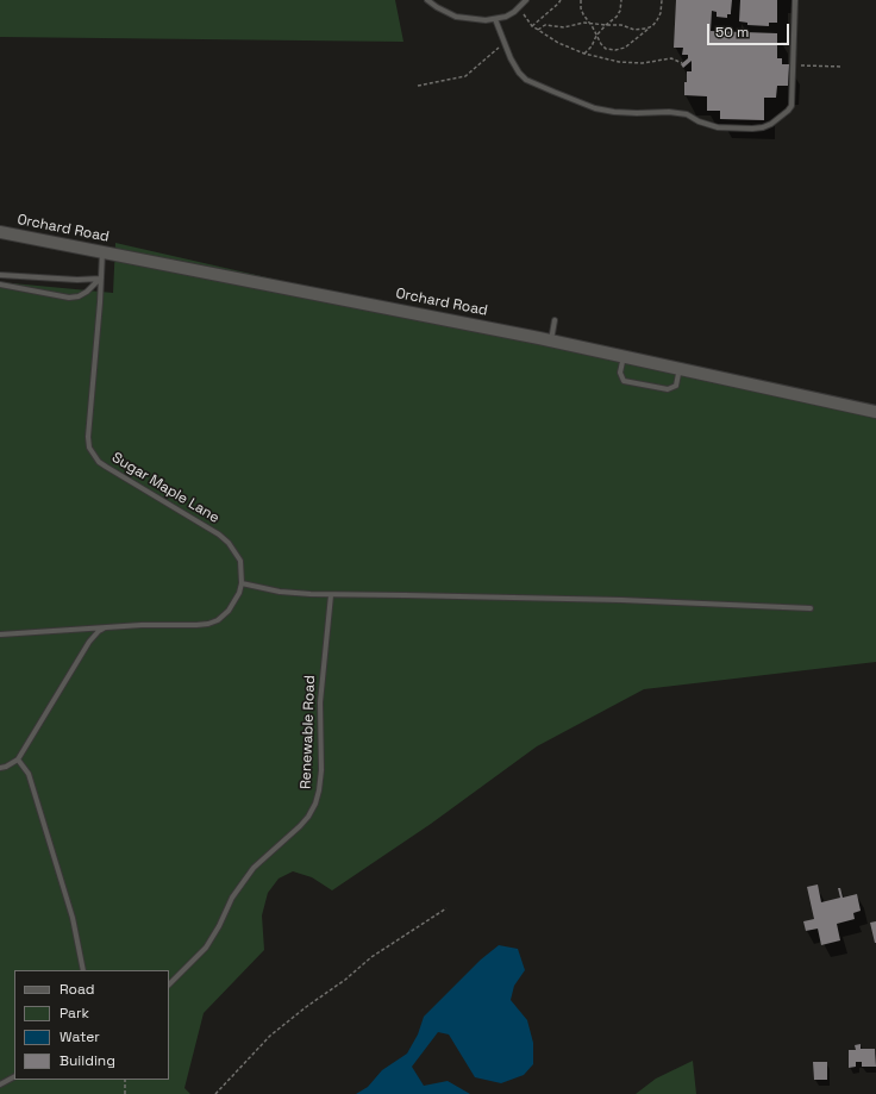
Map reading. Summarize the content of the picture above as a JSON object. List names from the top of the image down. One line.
{"streets":{"street":["Orchard Road"],"lane":["Sugar Maple Lane","Renewable Road"]},"crossings":[["Orchard Road","Sugar Maple Lane"]],"legend":["Road","Park","Water","Building"],"scale_bar":"50 m"}
